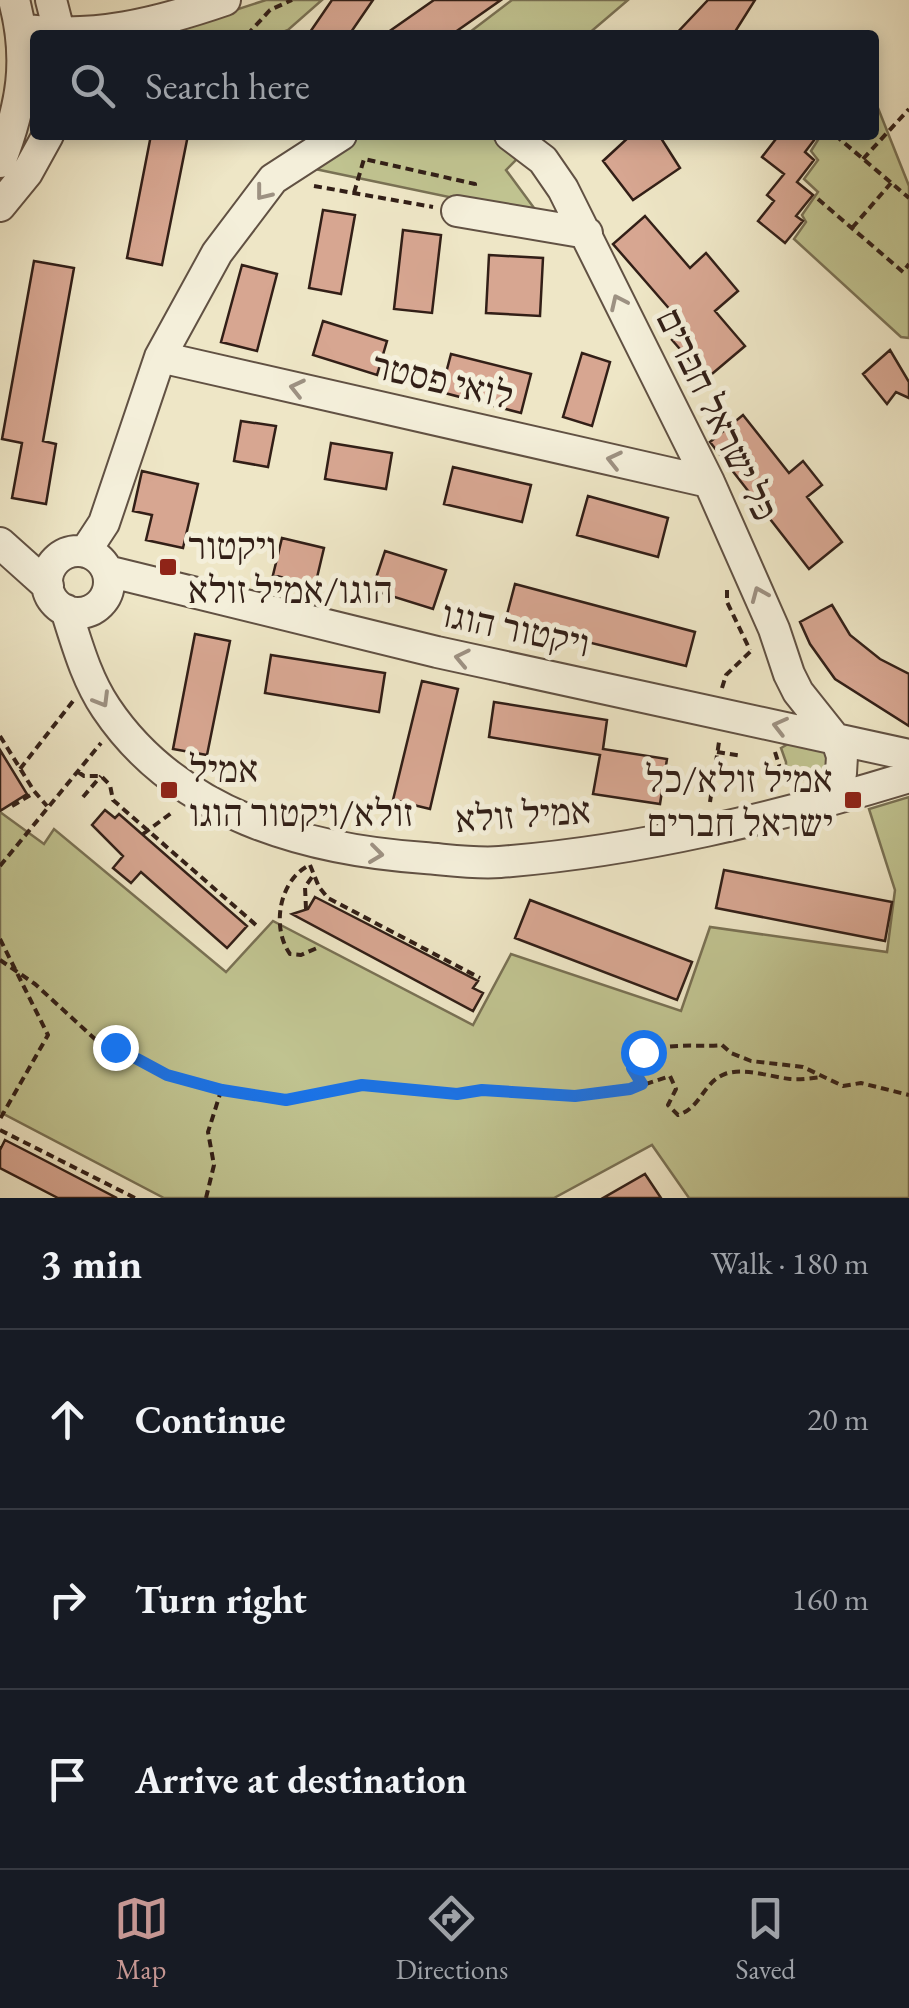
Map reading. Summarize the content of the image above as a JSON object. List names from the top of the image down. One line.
{"streets":{"street":["לואי פסטר","כל ישראל חברים","ויקטור הוגו","אמיל זולא"]},"crossings":[["לואי פסטר","כל ישראל חברים"],["כל ישראל חברים","ויקטור הוגו"],["ויקטור הוגו","אמיל זולא"]],"one_way":["לואי פסטר","כל ישראל חברים","ויקטור הוגו","אמיל זולא"],"places":{"transit":["ויקטור הוגו/אמיל זולא","אמיל זולא/ויקטור הוגו","אמיל זולא/כל ישראל חברים"]},"page":{"search":"Search here","heading":["3 min","Walk · 180 m"],"list":[["Continue","20 m"],["Turn right","160 m"],"Arrive at destination"],"nav":["Map","Directions","Saved"]}}
